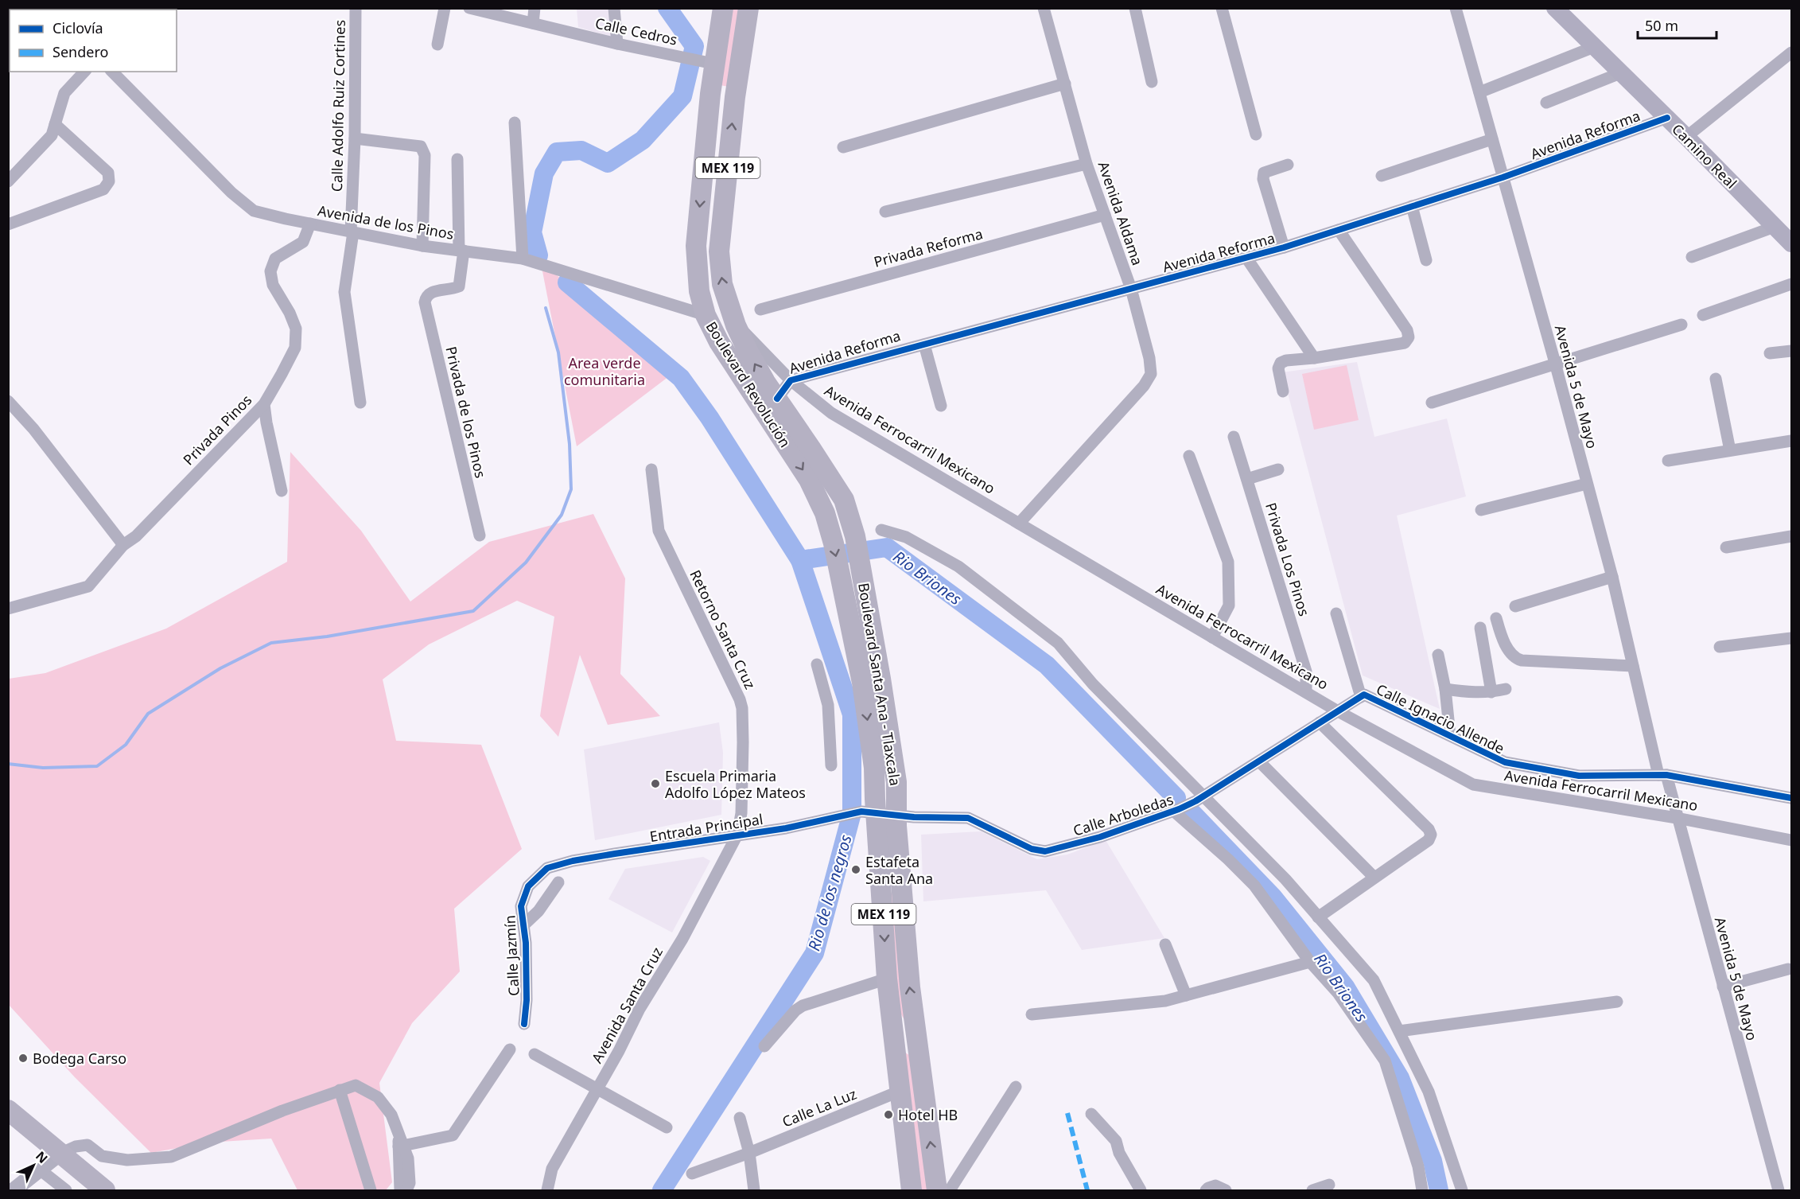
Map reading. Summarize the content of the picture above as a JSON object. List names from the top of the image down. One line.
{"streets":{"main road":["Camino Real","MEX 119","Boulevard Revolución","Boulevard Santa Ana - Tlaxcala"],"street":["Calle Cedros","Calle Adolfo Ruiz Cortines","Avenida Reforma","Avenida Aldama","Avenida de los Pinos","Privada Reforma","Avenida 5 de Mayo","Privada de los Pinos","Privada Pinos","Avenida Ferrocarril Mexicano","Privada Los Pinos","Retorno Santa Cruz","Calle Ignacio Allende","Calle Arboledas","Entrada Principal","Calle Jazmín","Avenida Santa Cruz","Calle La Luz"]},"crossings":[["Calle Cedros","Boulevard Revolución"],["Calle Adolfo Ruiz Cortines","Avenida de los Pinos"],["Avenida Reforma","Camino Real"],["Avenida Reforma","Avenida Aldama"],["Avenida Reforma","Boulevard Revolución"],["Avenida Reforma","Avenida 5 de Mayo"],["Avenida Reforma","Avenida Ferrocarril Mexicano"],["Avenida Aldama","Privada Reforma"],["Avenida Aldama","Avenida Ferrocarril Mexicano"],["Avenida de los Pinos","Boulevard Revolución"],["Avenida de los Pinos","Privada de los Pinos"],["Avenida de los Pinos","Privada Pinos"],["Boulevard Revolución","Avenida Ferrocarril Mexicano"],["Boulevard Revolución","Boulevard Santa Ana - Tlaxcala"],["Avenida 5 de Mayo","Avenida Ferrocarril Mexicano"],["Avenida 5 de Mayo","Calle Ignacio Allende"],["Avenida Ferrocarril Mexicano","Privada Los Pinos"],["Avenida Ferrocarril Mexicano","Calle Ignacio Allende"],["Avenida Ferrocarril Mexicano","Calle Arboledas"],["Retorno Santa Cruz","Entrada Principal"],["Retorno Santa Cruz","Avenida Santa Cruz"],["Boulevard Santa Ana - Tlaxcala","Calle Arboledas"],["Boulevard Santa Ana - Tlaxcala","Entrada Principal"],["Boulevard Santa Ana - Tlaxcala","Calle La Luz"],["Calle Ignacio Allende","Calle Arboledas"],["Calle Arboledas","Entrada Principal"],["Entrada Principal","Calle Jazmín"],["Entrada Principal","Avenida Santa Cruz"]],"water":["Rio Briones","Rio de los negros"],"parks":["Area verde comunitaria"],"places":["Escuela Primaria Adolfo López Mateos","Estafeta Santa Ana","Bodega Carso","Hotel HB"],"legend":["Ciclovía","Sendero"],"scale_bar":"50 m","north":"top right"}
